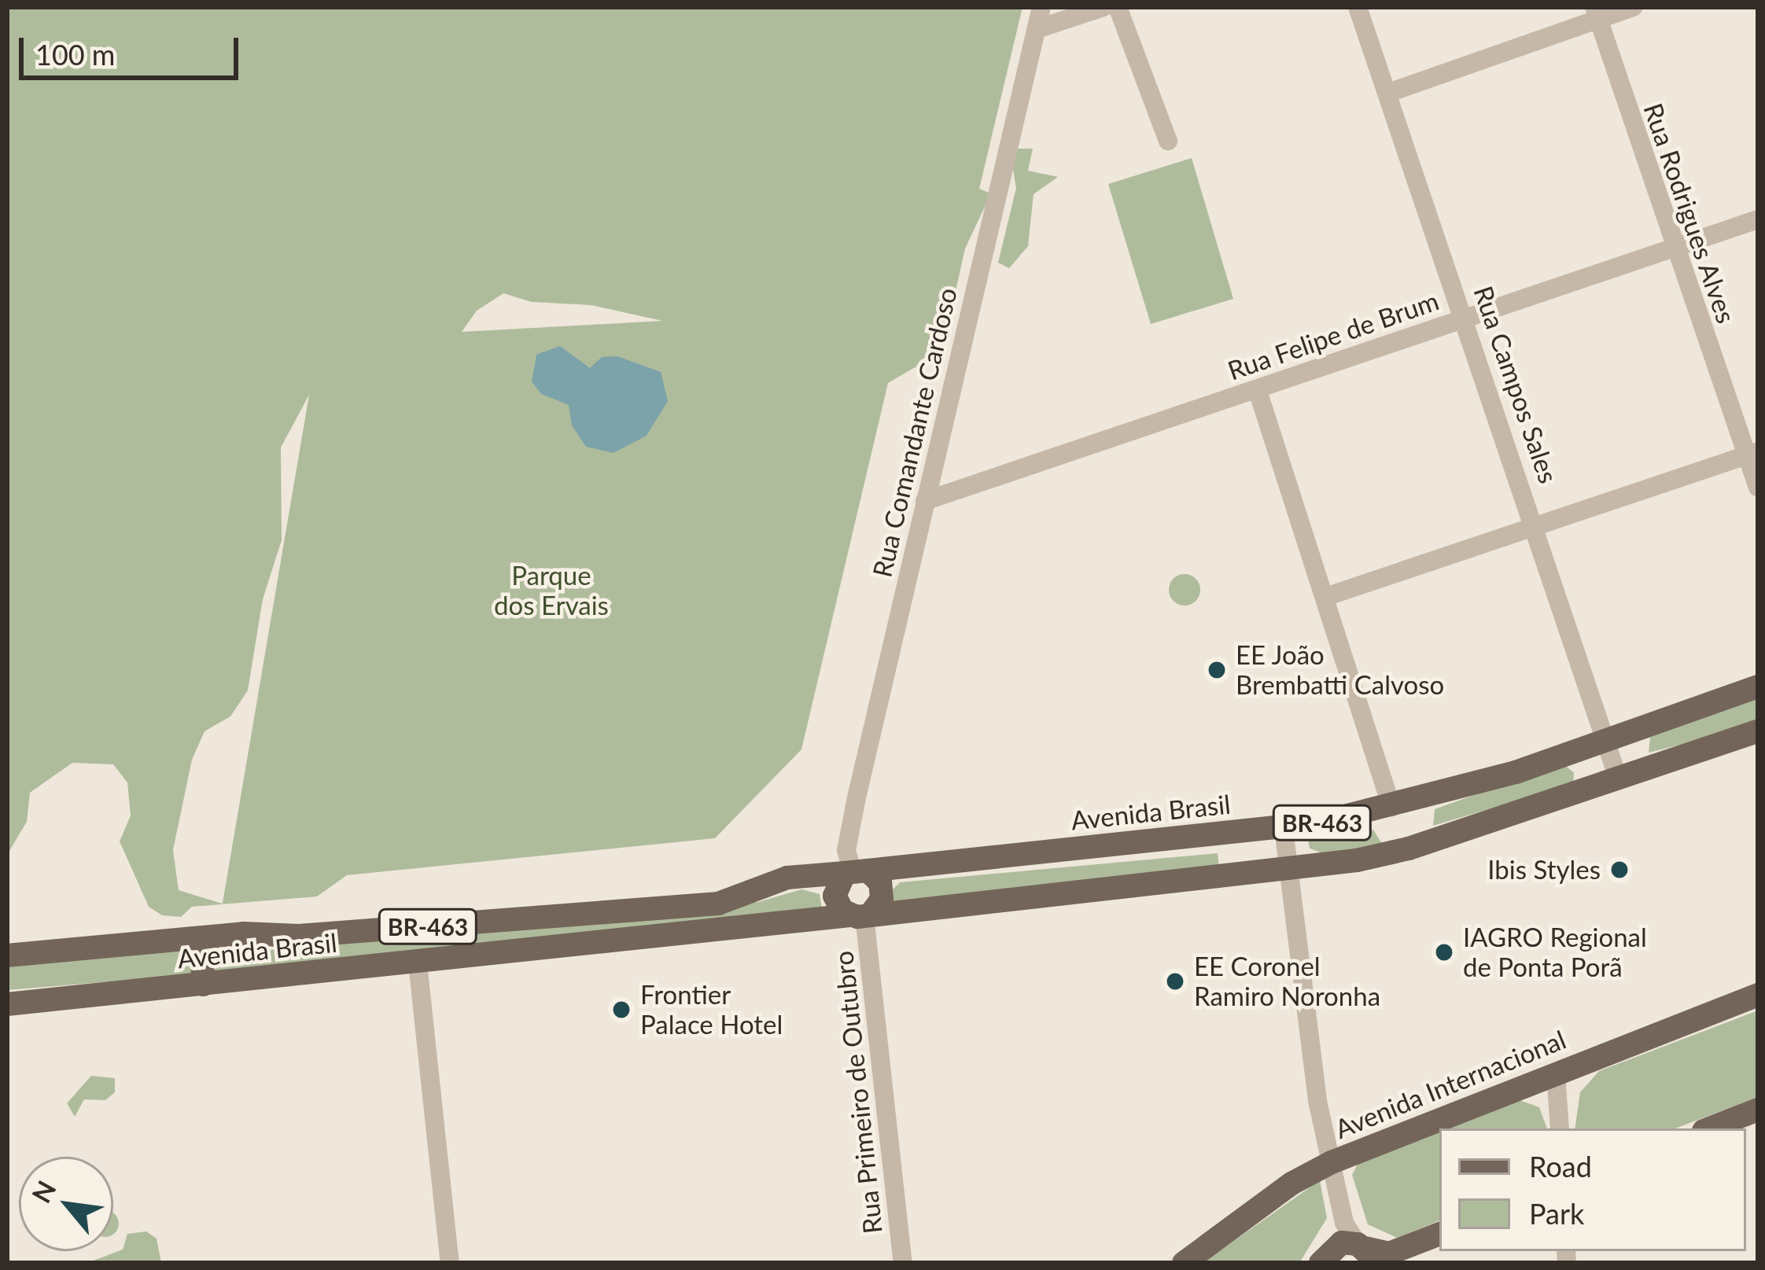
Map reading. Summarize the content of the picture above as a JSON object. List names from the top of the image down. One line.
{"streets":{"main road":["Avenida Brasil","BR-463","Avenida Internacional"],"street":["Rua Rodrigues Alves","Rua Felipe de Brum","Rua Campos Sales","Rua Comandante Cardoso","Rua Primeiro de Outubro"]},"crossings":[["Rua Rodrigues Alves","Rua Felipe de Brum"],["Rua Felipe de Brum","Rua Campos Sales"],["Rua Felipe de Brum","Rua Comandante Cardoso"],["Rua Campos Sales","Avenida Brasil"],["Rua Comandante Cardoso","Avenida Brasil"],["Avenida Brasil","Rua Primeiro de Outubro"]],"parks":["Parque dos Ervais"],"places":["EE João Brembatti Calvoso","Ibis Styles","IAGRO Regional de Ponta Porã","EE Coronel Ramiro Noronha","Frontier Palace Hotel"],"legend":["Road","Park"],"scale_bar":"100 m","north":"top left"}
